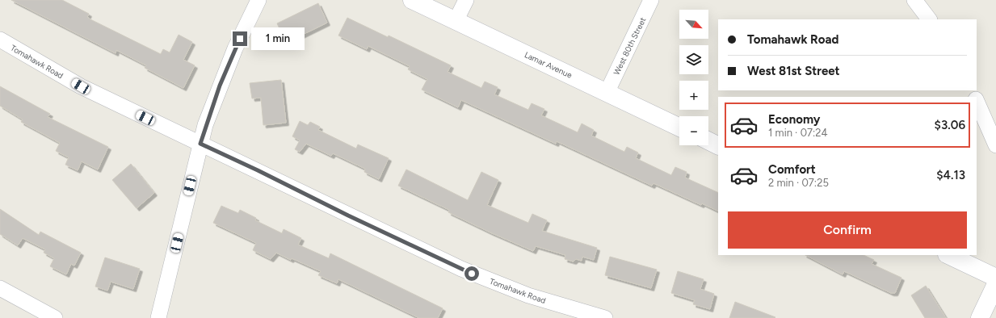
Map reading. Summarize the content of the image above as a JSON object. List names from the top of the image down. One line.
{"streets":{"street":["West 80th Street","Tomahawk Road","Lamar Avenue"]},"crossings":[["West 80th Street","Lamar Avenue"]],"north":"bottom right","page":{"map_buttons":["+","−"],"banner":["Tomahawk Road","West 81st Street"],"bubble":"1 min","list":[{"name":"Economy","note":"1 min · 07:24","value":"$3.06"},{"name":"Comfort","note":"2 min · 07:25","value":"$4.13"}],"buttons":"Confirm"}}
